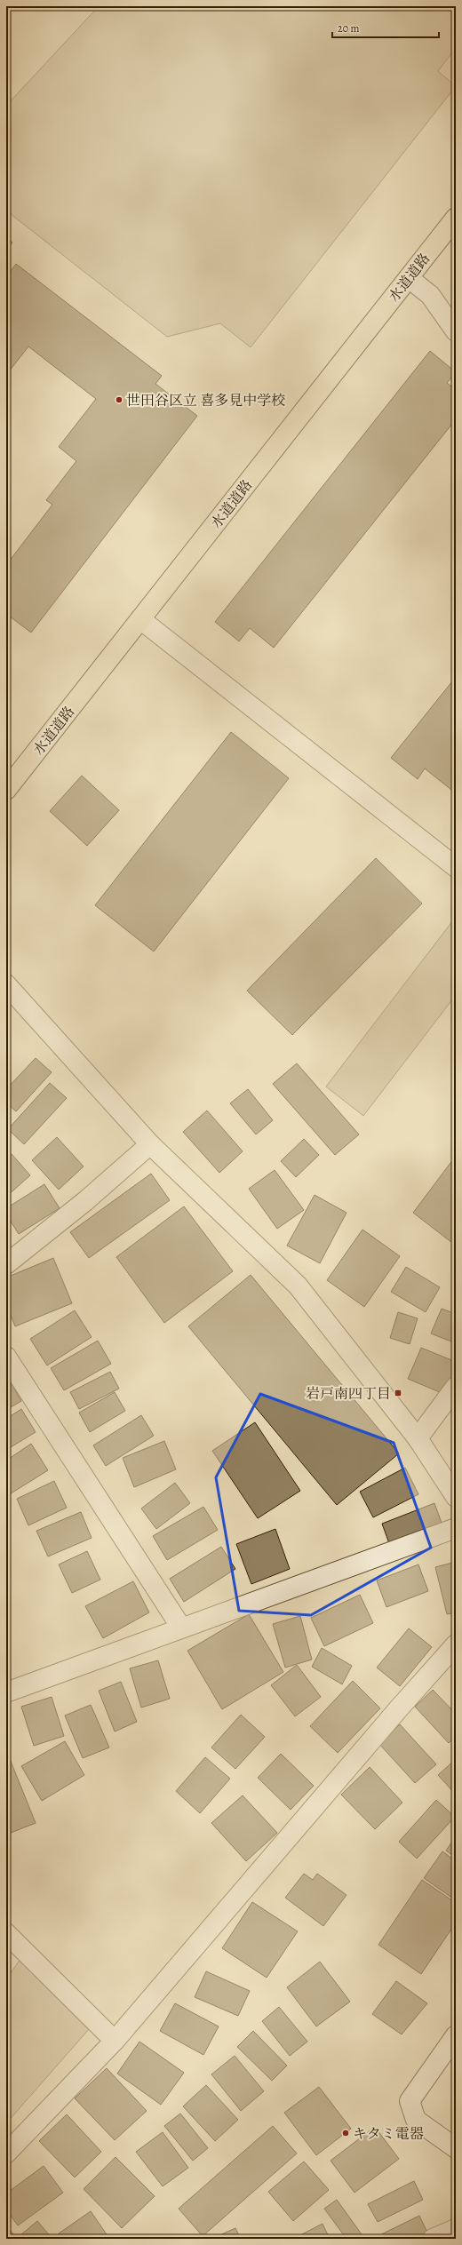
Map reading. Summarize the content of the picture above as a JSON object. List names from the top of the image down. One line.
{"streets":{"main road":["水道道路"]},"places":{"other":["世田谷区立 喜多見中学校","キタミ電器"],"transit":["岩戸南四丁目"]},"scale_bar":"20 m"}
